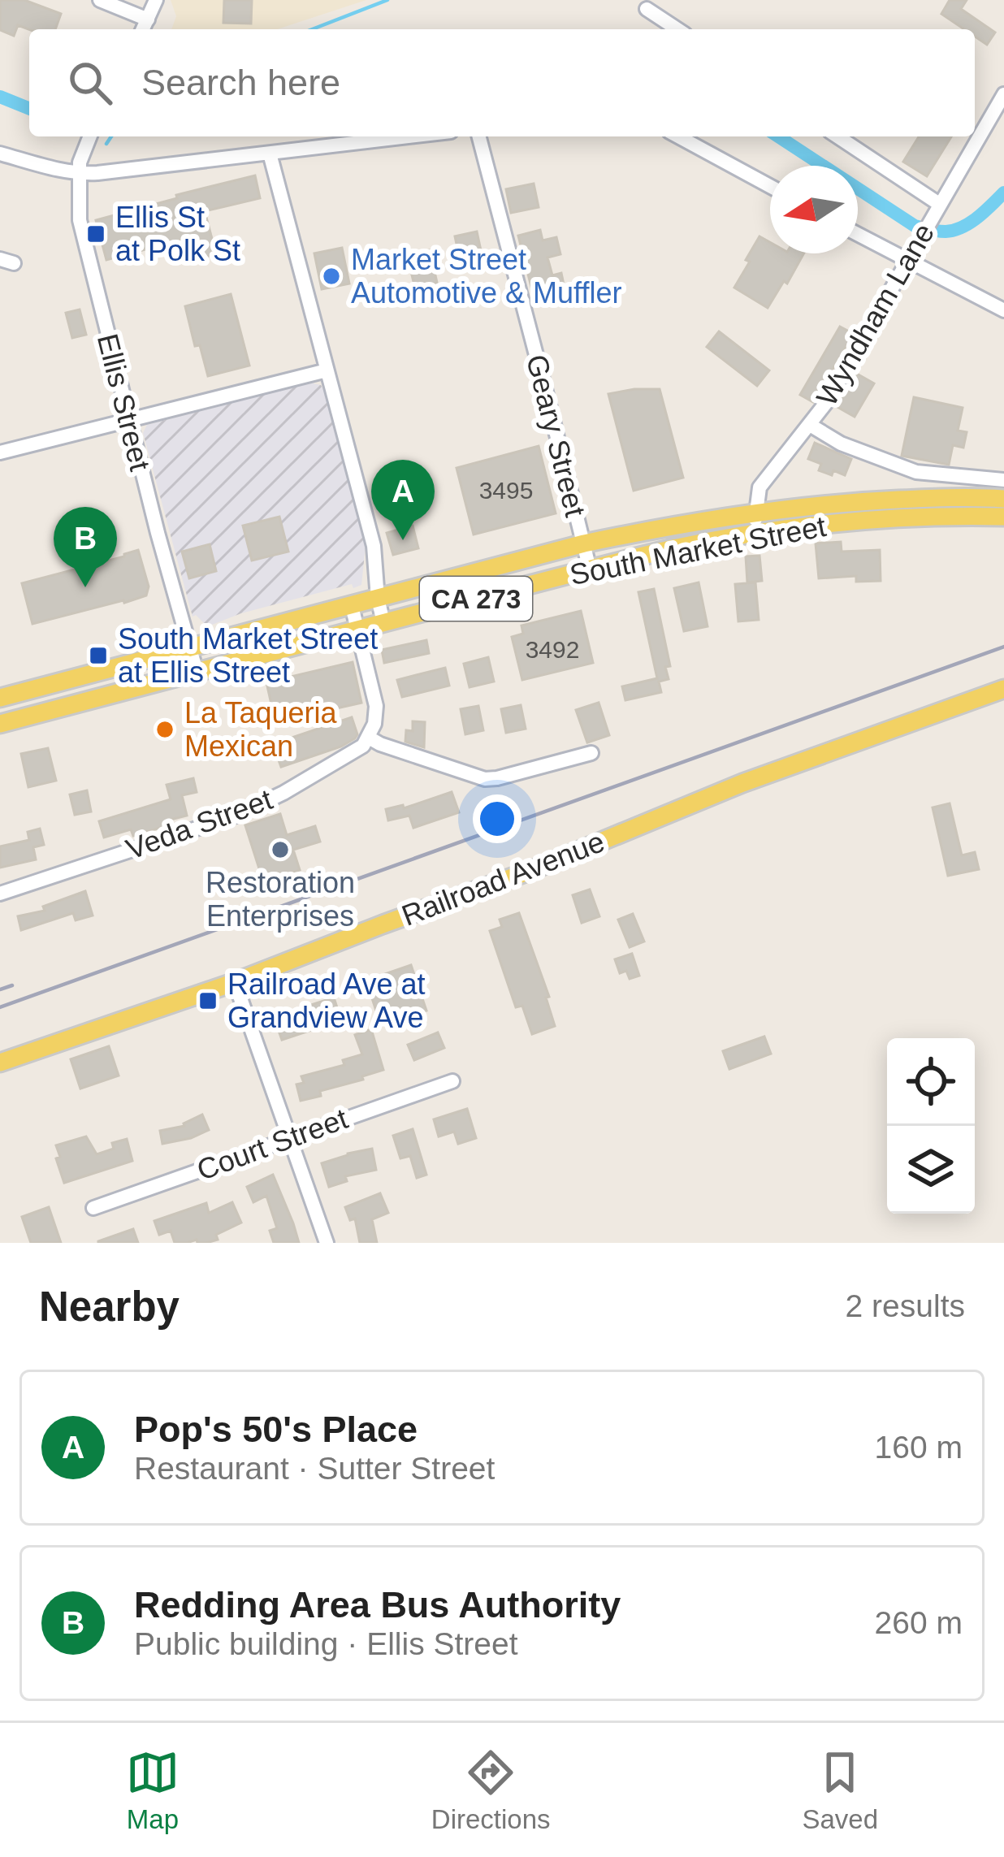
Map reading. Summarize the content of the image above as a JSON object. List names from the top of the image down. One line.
{"streets":{"main road":["South Market Street","CA 273","Railroad Avenue"],"street":["Wyndham Lane","Ellis Street","Geary Street","Veda Street","Court Street"]},"crossings":[["Wyndham Lane","South Market Street"],["Ellis Street","South Market Street"],["Geary Street","South Market Street"]],"places":{"transit":["Ellis St at Polk St","South Market Street at Ellis Street","Railroad Ave at Grandview Ave"],"other":["Market Street Automotive & Muffler","La Taqueria Mexican","Restoration Enterprises"]},"house_numbers":["3495","3492"],"north":"left","page":{"search":"Search here","pins":["A","B"],"heading":["Nearby","2 results"],"list":[{"mark":"A","name":"Pop's 50's Place","note":"Restaurant · Sutter Street","value":"160 m"},{"mark":"B","name":"Redding Area Bus Authority","note":"Public building · Ellis Street","value":"260 m"}],"nav":["Map","Directions","Saved"]}}
